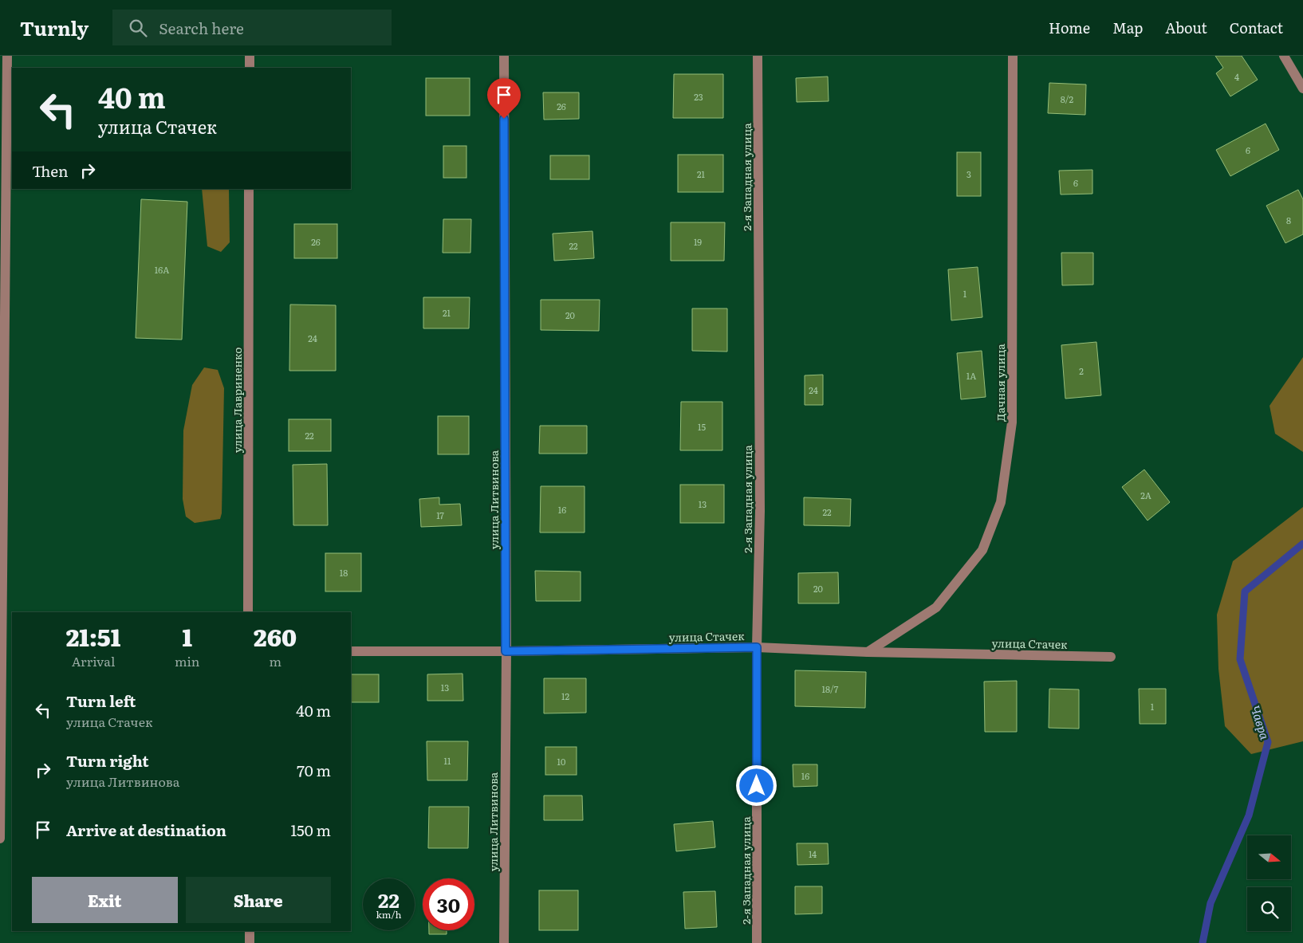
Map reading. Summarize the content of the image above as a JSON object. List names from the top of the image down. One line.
{"streets":{"street":["2-я Западная улица","Дачная улица","улица Лавриненко","улица Литвинова","улица Стачек"]},"crossings":[["2-я Западная улица","улица Стачек"],["Дачная улица","улица Стачек"],["улица Литвинова","улица Стачек"]],"water":["Чавра"],"house_numbers":["4","23","8/2","26","6","21","3","6","8","26","19","22","16А","1","21","20","24","2","1А","24","15","22","2А","13","16","22","17","18","20","13","18/7","12","1","11","10","16","14"],"north":"right","page":{"header":"Turnly","search":"Search here","nav":["Home","Map","About","Contact"],"turn":["40 m","улица Стачек"],"then":"Then","eta":["21:51","Arrival","1","min","260","m"],"list":[{"name":"Turn left","note":"улица Стачек","value":"40 m"},{"name":"Turn right","note":"улица Литвинова","value":"70 m"},{"name":"Arrive at destination","value":"150 m"}],"buttons":["Exit","Share"],"speed":"22 km/h","limit":"30"}}
